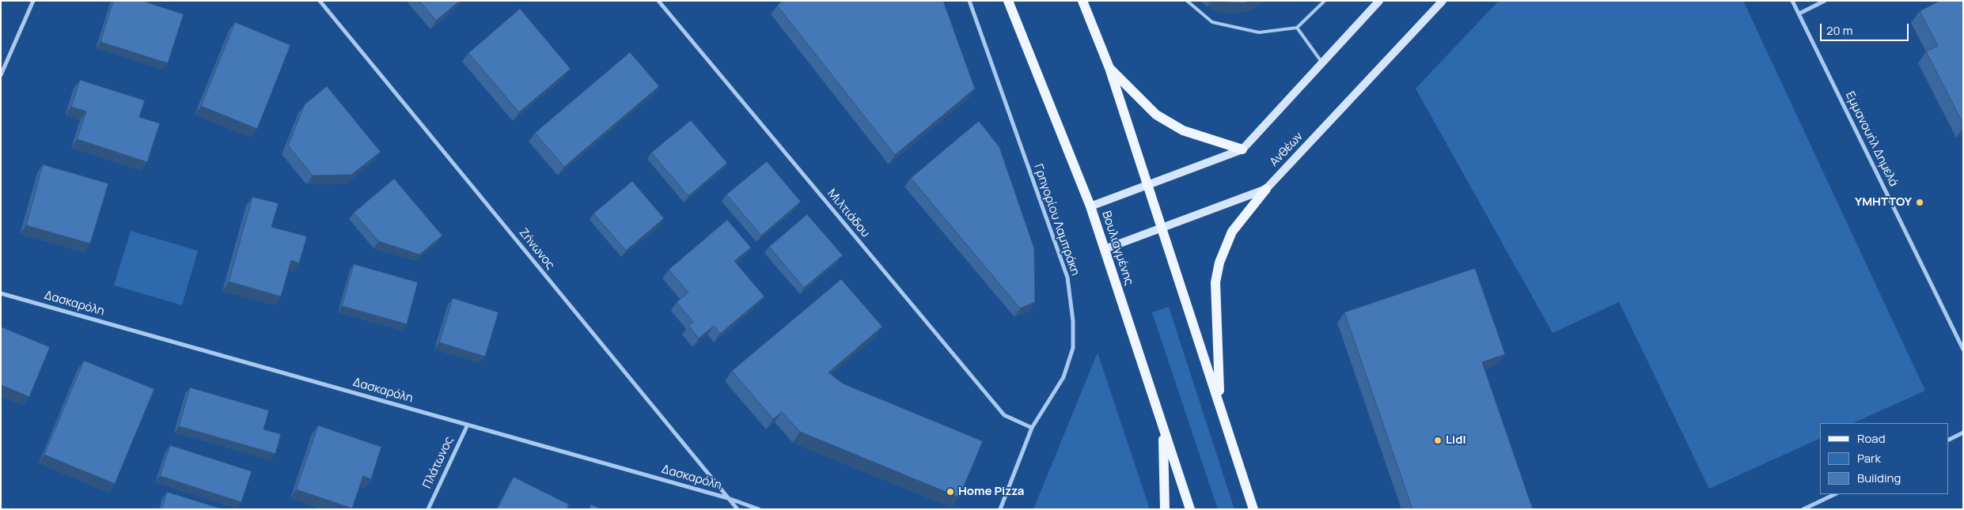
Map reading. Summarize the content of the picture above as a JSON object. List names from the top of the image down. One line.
{"streets":{"main road":["Ανθέων","Βουλιαγμένης"],"street":["Εμμανουήλ Δημελά","Μιλτιάδου","Γρηγορίου Λαμπράκη","Ζήνωνος","Δασκαρόλη","Πλάτωνος"]},"crossings":[["Ανθέων","Βουλιαγμένης"],["Μιλτιάδου","Γρηγορίου Λαμπράκη"],["Ζήνωνος","Δασκαρόλη"],["Δασκαρόλη","Πλάτωνος"]],"places":["ΥΜΗΤΤΟΥ","Lidl","Home Pizza"],"legend":["Road","Park","Building"],"scale_bar":"20 m"}
